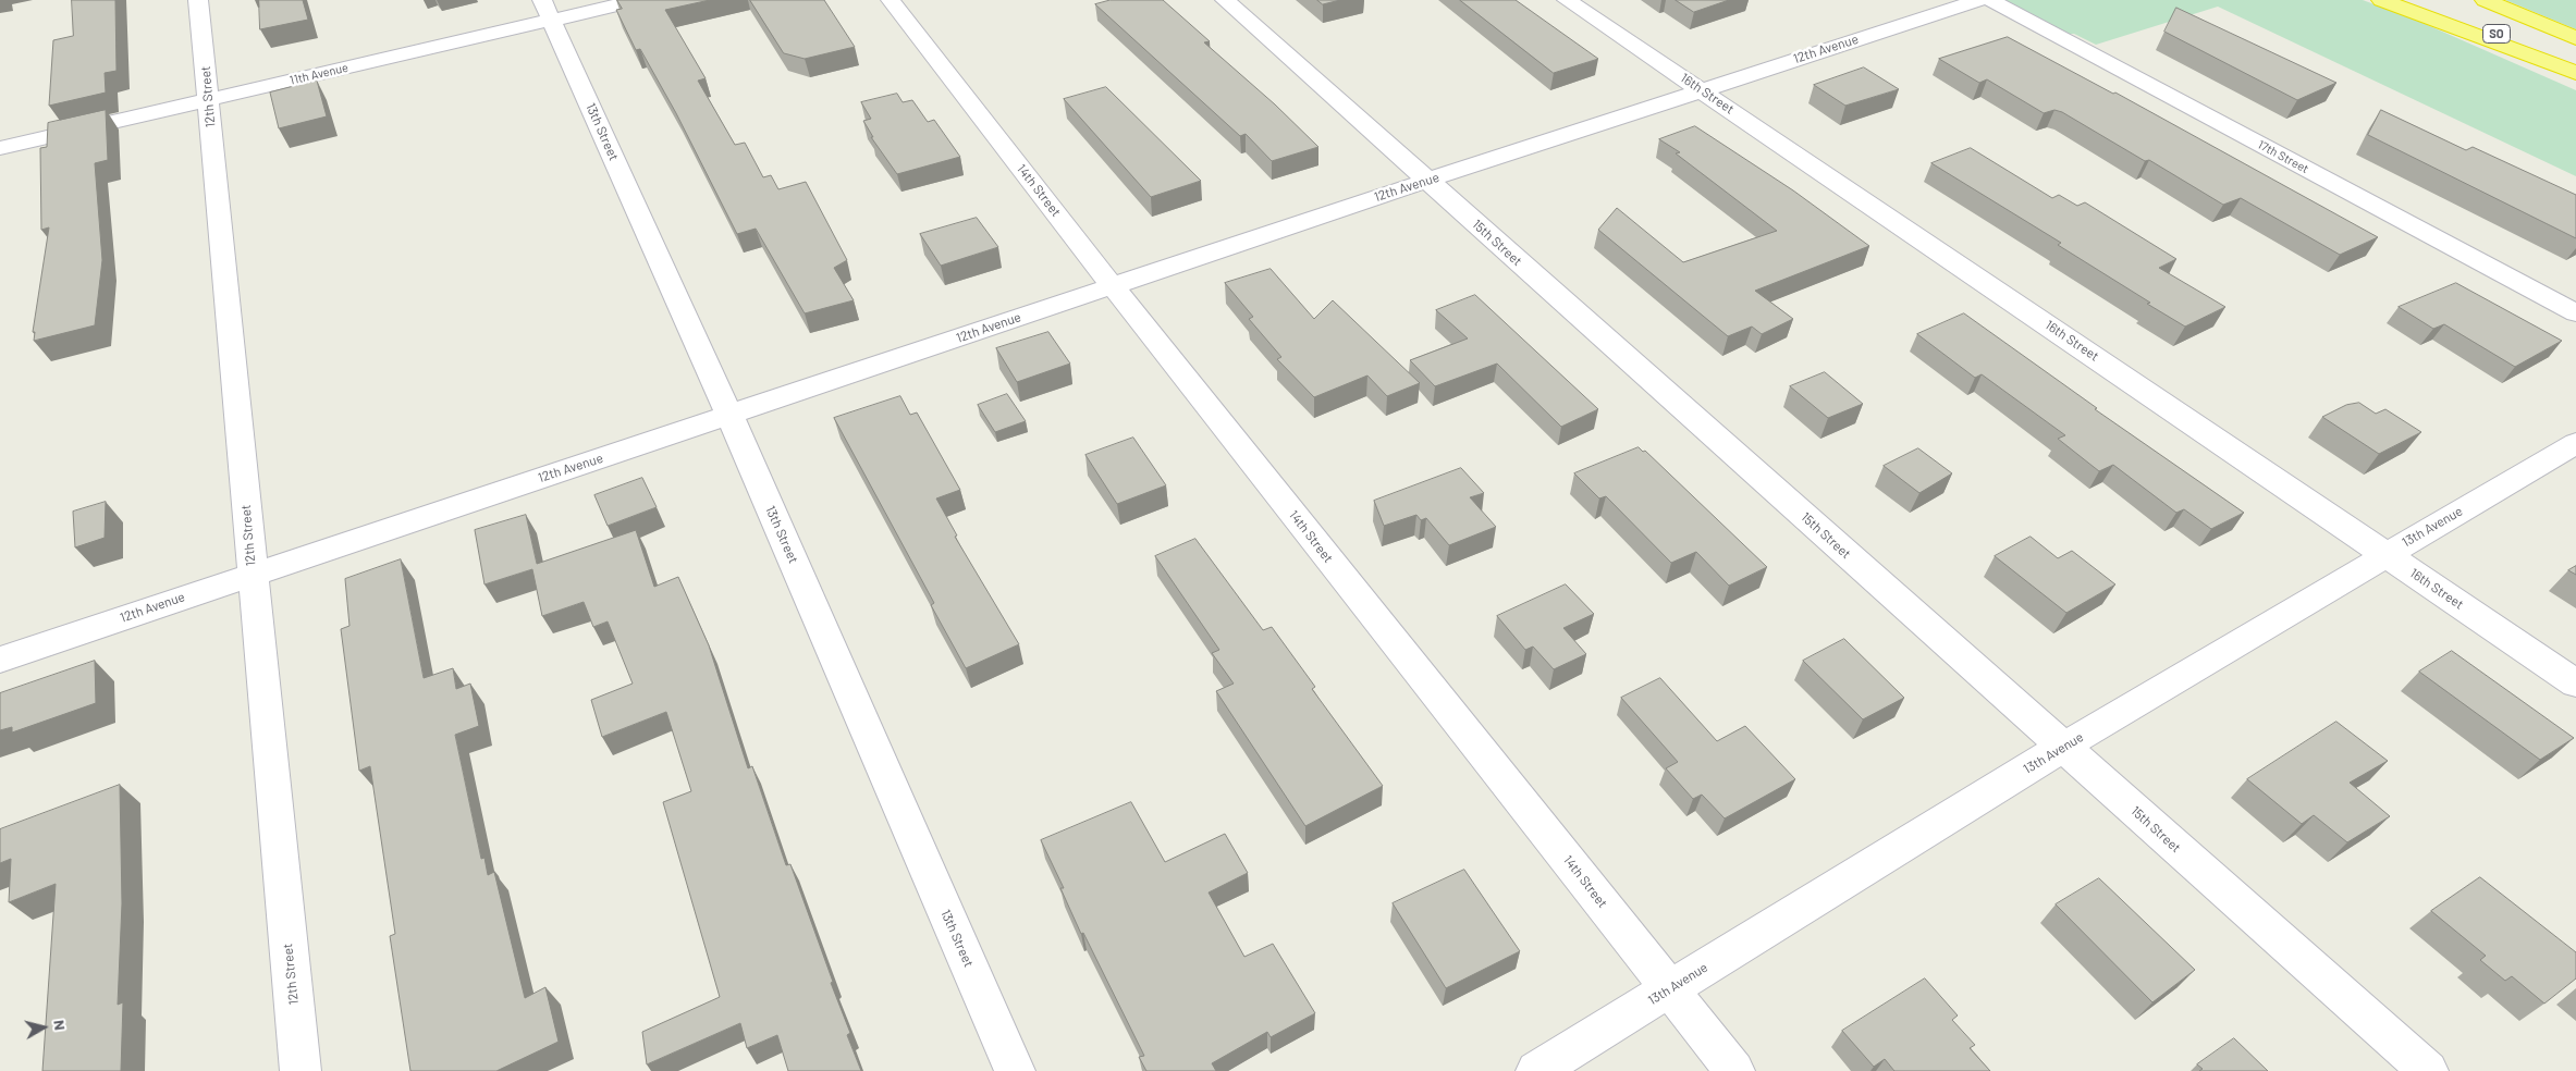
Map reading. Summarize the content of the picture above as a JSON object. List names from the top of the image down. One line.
{"streets":{"highway":["SO"],"street":["12th Avenue","11th Avenue","16th Street","12th Street","13th Street","17th Street","14th Street","15th Street","13th Avenue"]},"crossings":[["12th Avenue","16th Street"],["12th Avenue","12th Street"],["12th Avenue","13th Street"],["12th Avenue","14th Street"],["12th Avenue","15th Street"],["11th Avenue","12th Street"],["11th Avenue","13th Street"],["16th Street","13th Avenue"],["14th Street","13th Avenue"],["15th Street","13th Avenue"]],"north":"right"}
